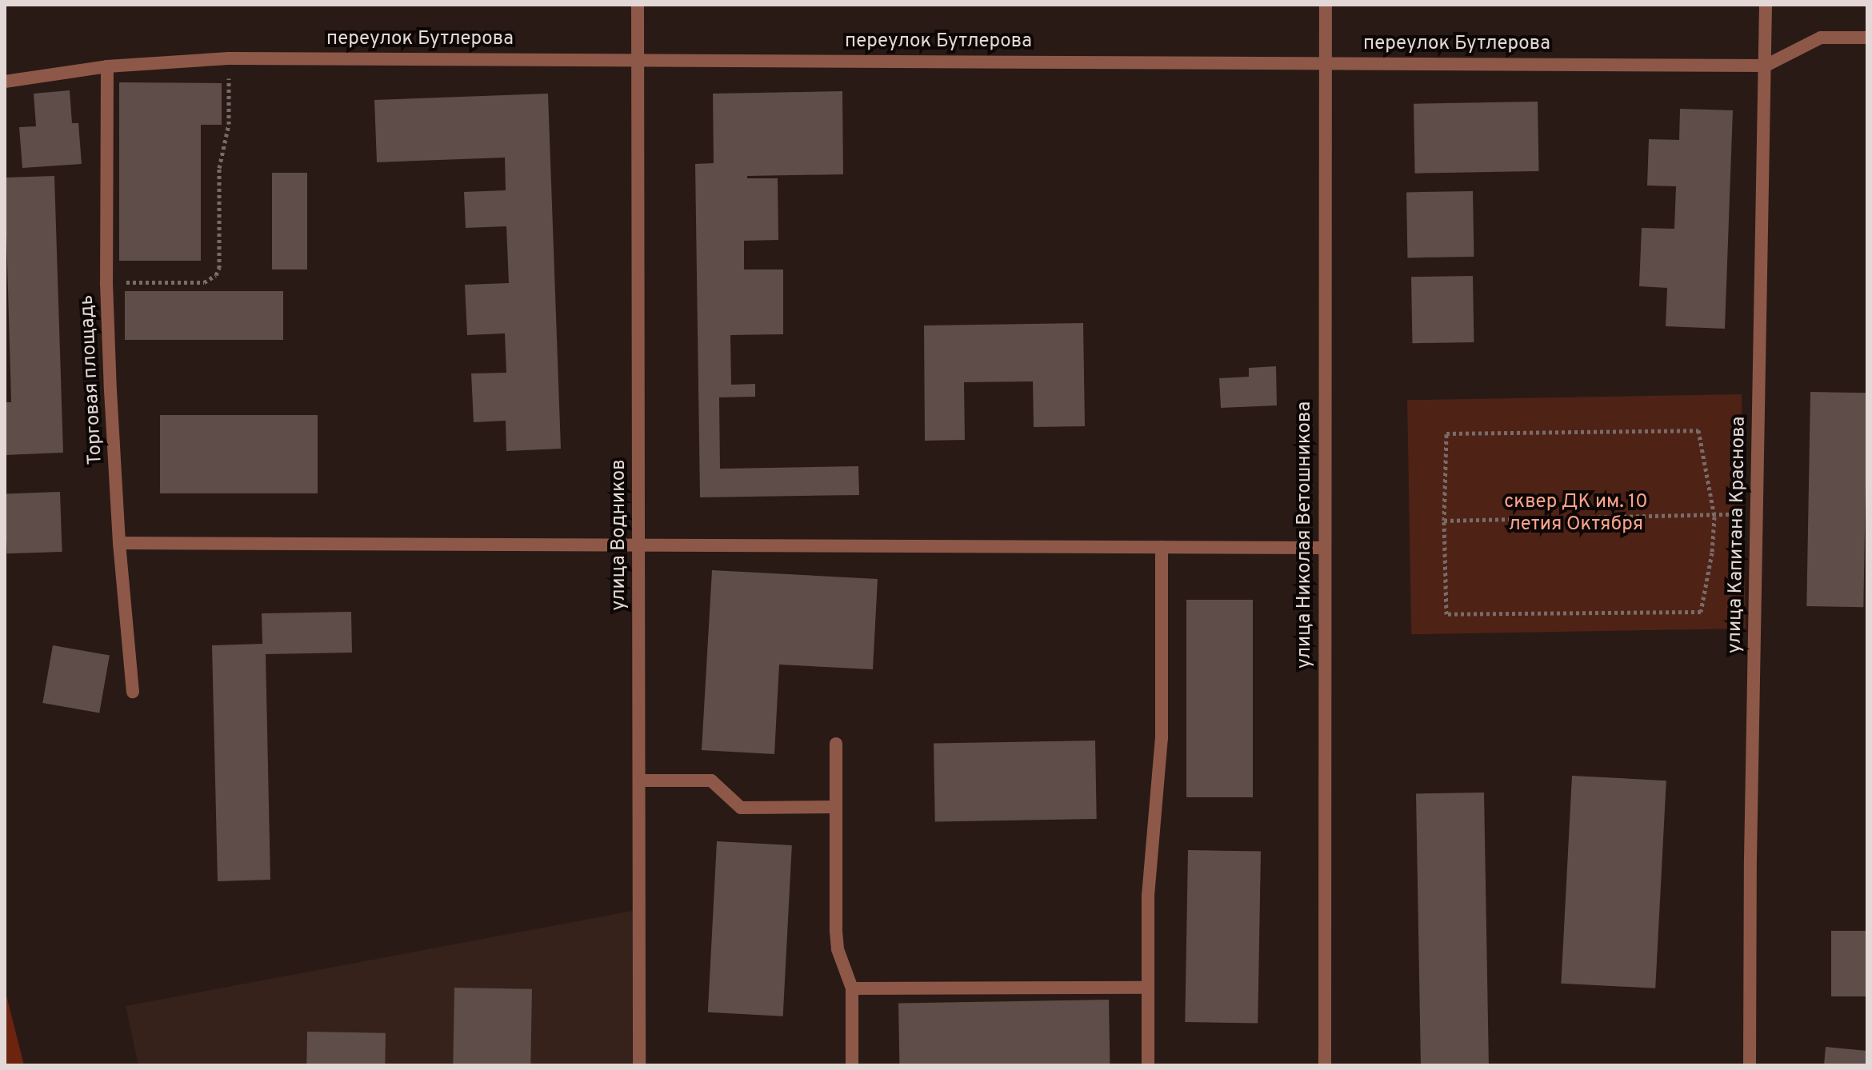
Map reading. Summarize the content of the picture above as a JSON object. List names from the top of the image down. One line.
{"streets":{"street":["переулок Бутлерова","Торговая площадь","улица Водников","улица Николая Ветошникова","улица Капитана Краснова"]},"crossings":[["переулок Бутлерова","Торговая площадь"],["переулок Бутлерова","улица Водников"],["переулок Бутлерова","улица Николая Ветошникова"],["переулок Бутлерова","улица Капитана Краснова"]],"parks":["сквер ДК им. 10 летия Октября"]}
